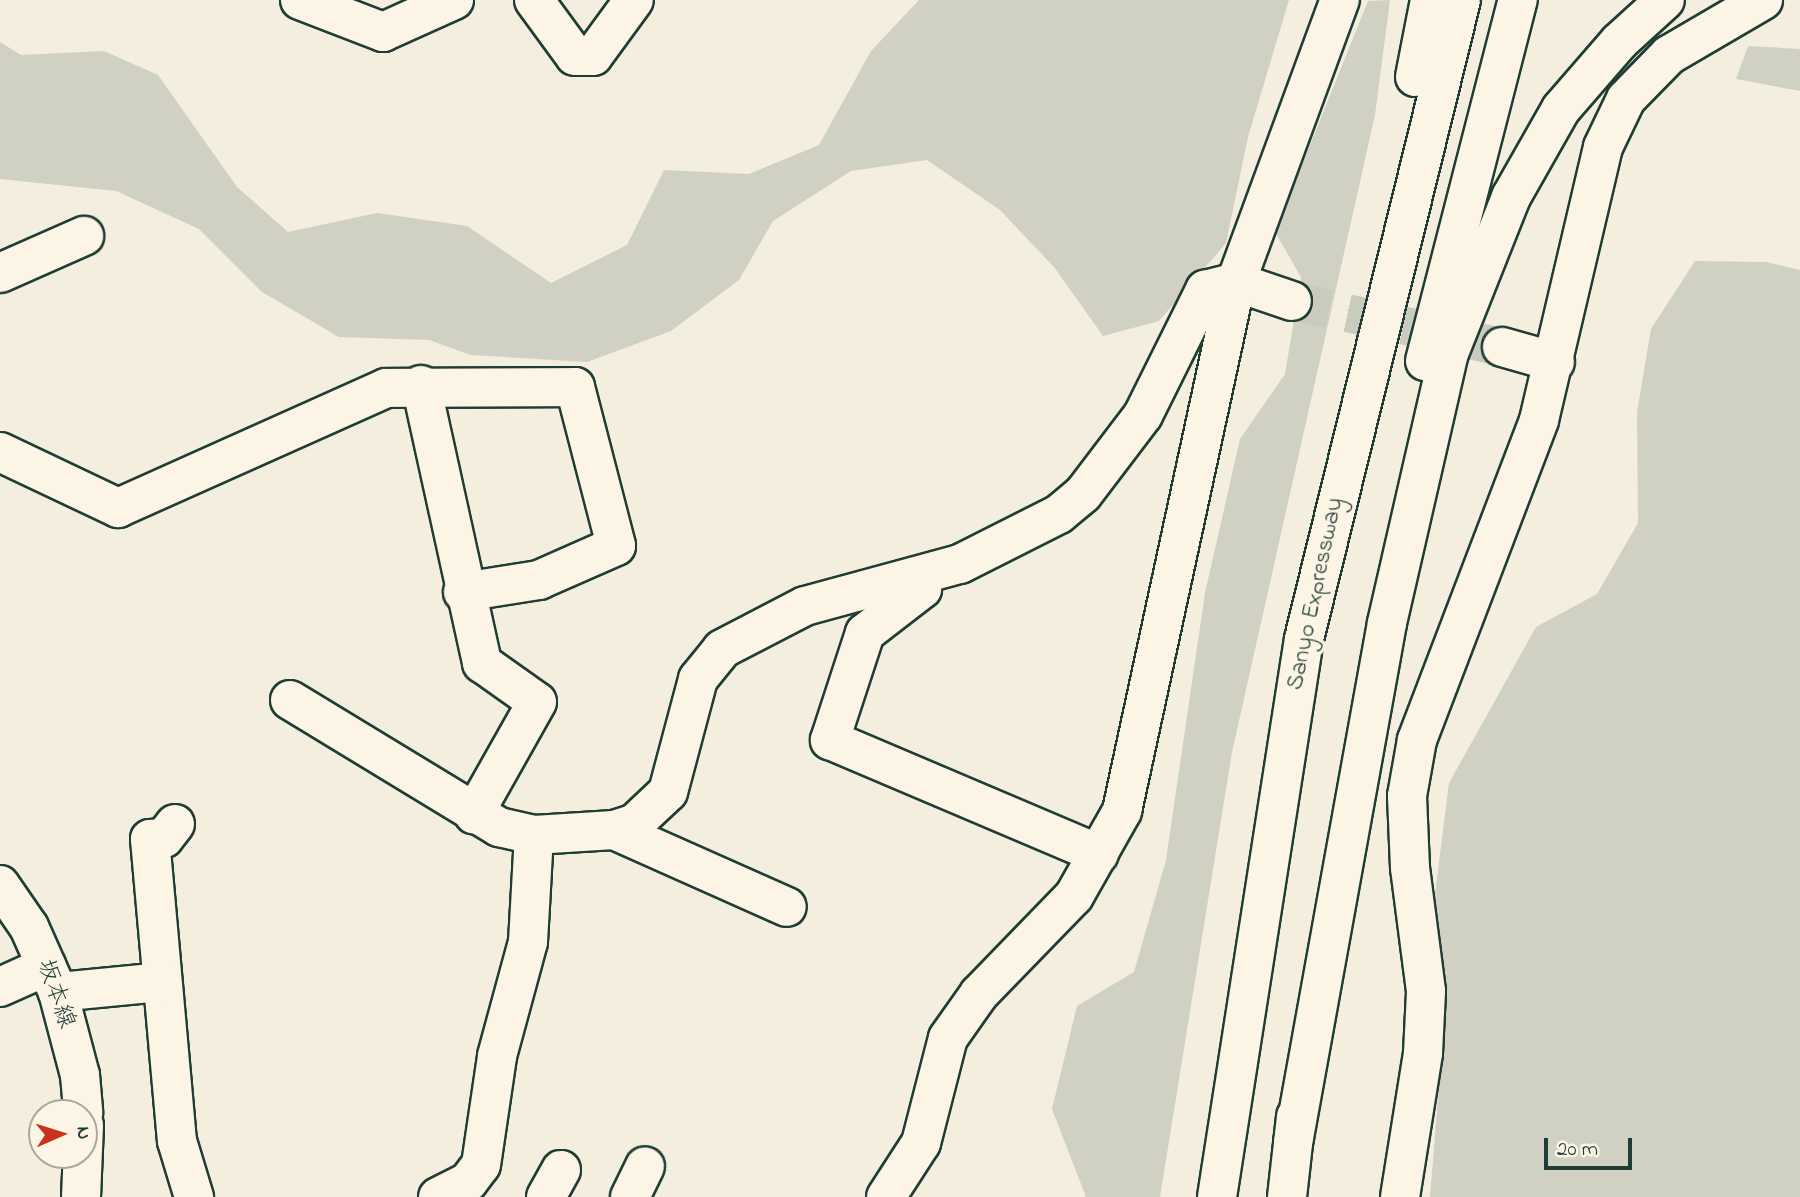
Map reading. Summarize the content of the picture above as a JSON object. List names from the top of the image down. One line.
{"streets":{"main road":["Sanyo Expressway","坂本線"]},"scale_bar":"20 m","north":"right"}
